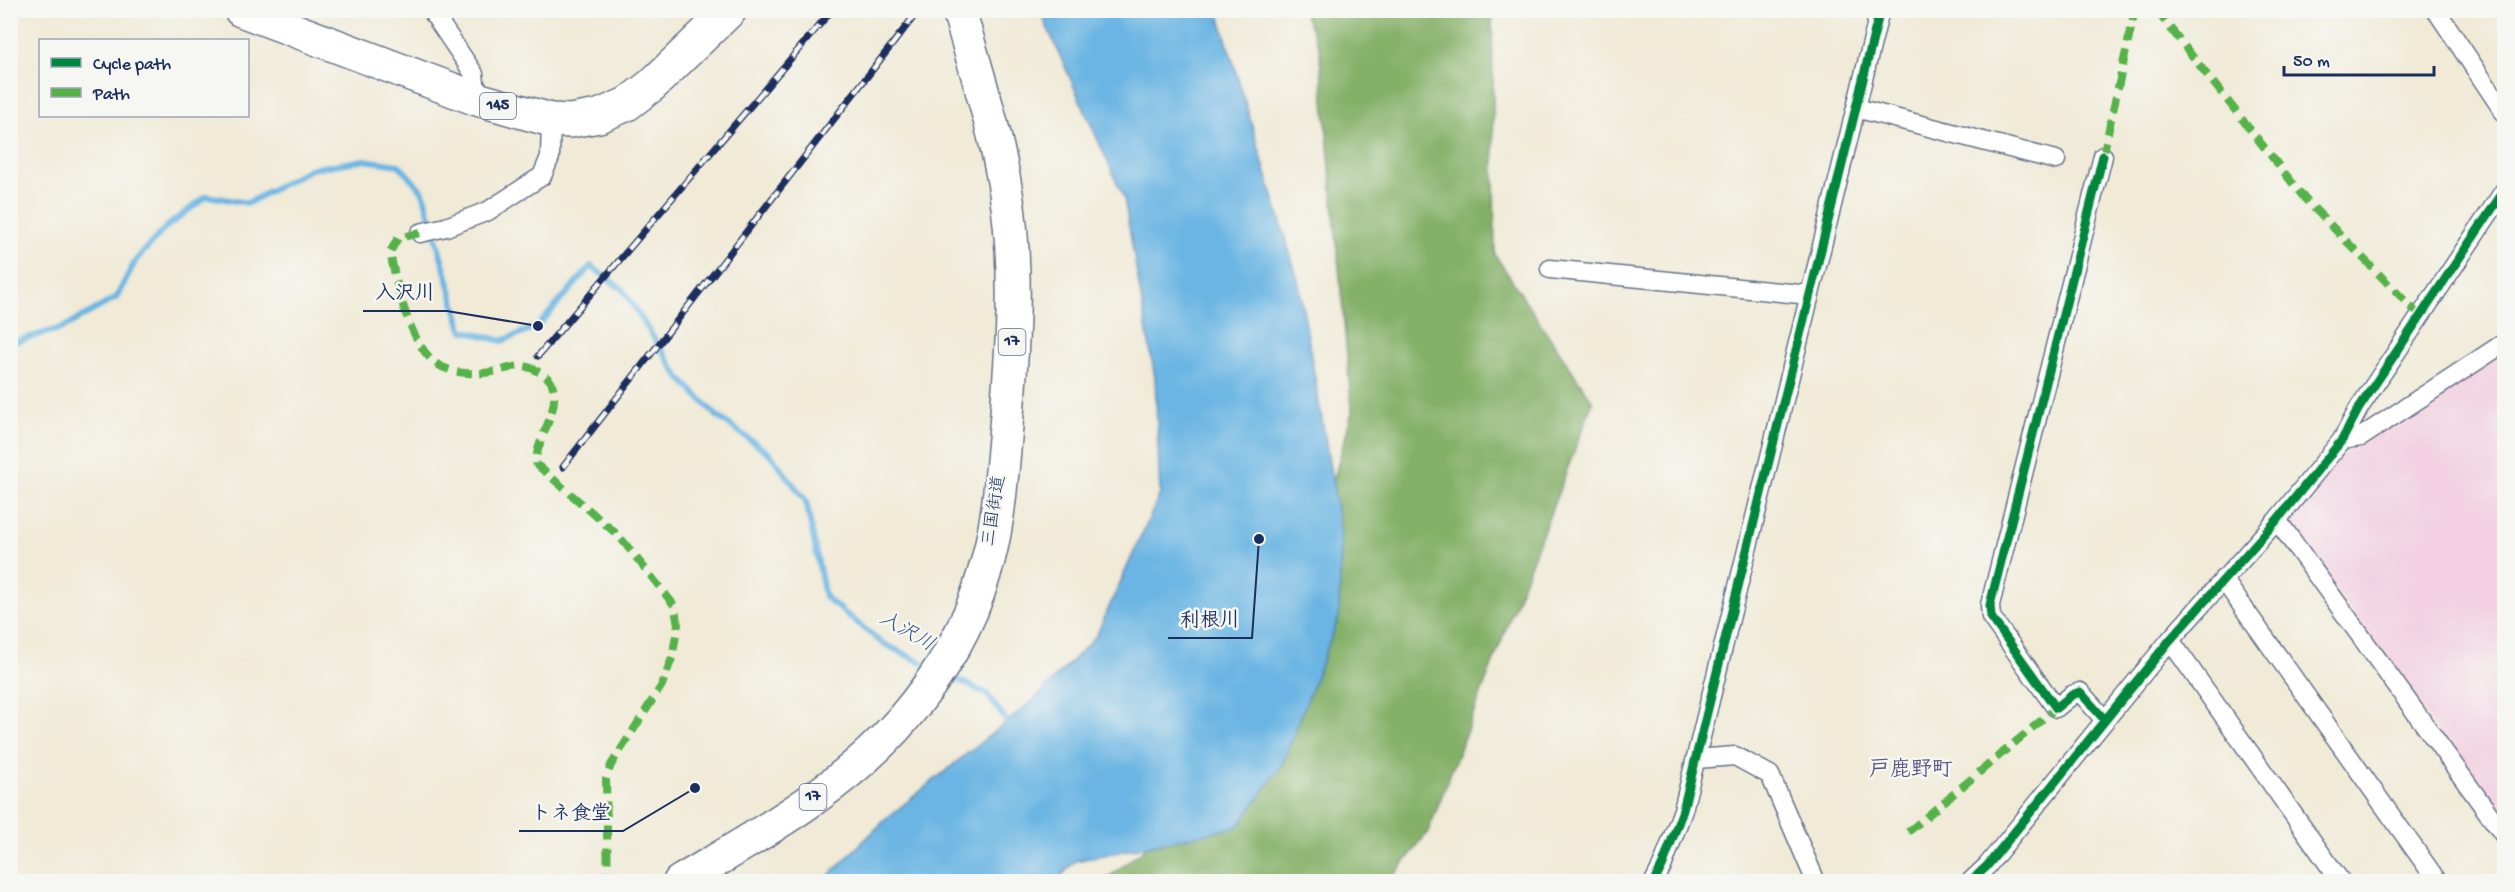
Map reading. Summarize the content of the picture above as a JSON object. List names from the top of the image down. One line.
{"streets":{"highway":["145","17","三国街道"]},"districts":["戸鹿野町"],"water":["入沢川"],"places":["入沢川","利根川","トネ食堂"],"legend":["Cycle path","Path"],"scale_bar":"50 m"}
